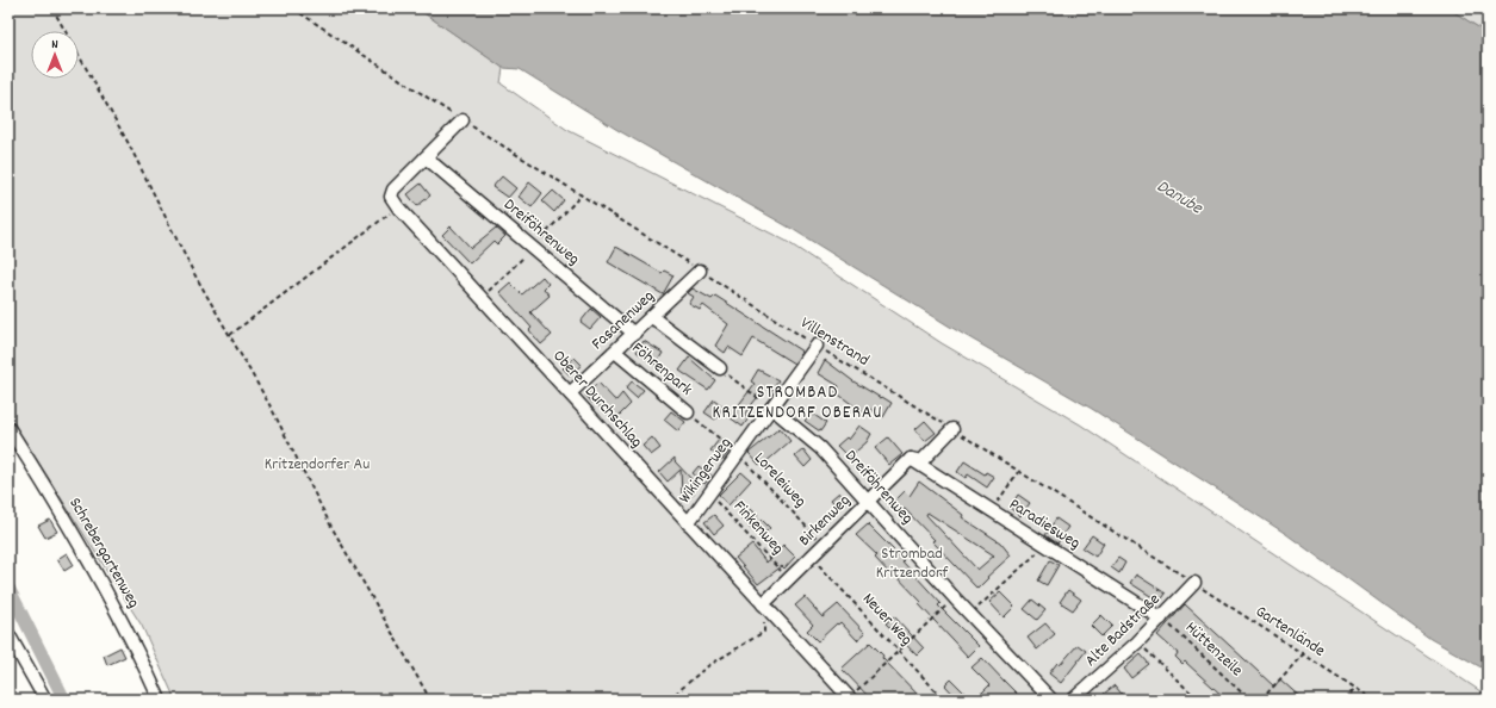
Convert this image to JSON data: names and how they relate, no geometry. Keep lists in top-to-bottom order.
{
  "streets": {
    "street": [
      "Dreiföhrenweg",
      "Fasanenweg",
      "Föhrenpark",
      "Oberer Durchschlag",
      "Wikingerweg",
      "Birkenweg",
      "Paradiesweg",
      "Schrebergartenweg",
      "Alte Badstraße"
    ],
    "path": [
      "Villenstrand",
      "Loreleiweg",
      "Finkenweg",
      "Neuer Weg",
      "Gartenlände",
      "Hüttenzeile"
    ]
  },
  "crossings": [
    ["Dreiföhrenweg", "Fasanenweg"],
    ["Dreiföhrenweg", "Wikingerweg"],
    ["Dreiföhrenweg", "Birkenweg"],
    ["Fasanenweg", "Villenstrand"],
    ["Fasanenweg", "Föhrenpark"],
    ["Fasanenweg", "Oberer Durchschlag"],
    ["Villenstrand", "Wikingerweg"],
    ["Villenstrand", "Birkenweg"],
    ["Villenstrand", "Alte Badstraße"],
    ["Villenstrand", "Gartenlände"],
    ["Oberer Durchschlag", "Wikingerweg"],
    ["Oberer Durchschlag", "Birkenweg"],
    ["Wikingerweg", "Loreleiweg"],
    ["Wikingerweg", "Finkenweg"],
    ["Loreleiweg", "Birkenweg"],
    ["Birkenweg", "Paradiesweg"],
    ["Birkenweg", "Finkenweg"],
    ["Birkenweg", "Neuer Weg"],
    ["Paradiesweg", "Alte Badstraße"],
    ["Paradiesweg", "Hüttenzeile"],
    ["Alte Badstraße", "Gartenlände"],
    ["Alte Badstraße", "Hüttenzeile"]
  ],
  "districts": ["STROMBAD KRITZENDORF OBERAU"],
  "water": ["Danube"],
  "parks": ["Kritzendorfer Au", "Strombad Kritzendorf"],
  "north": "top"
}
